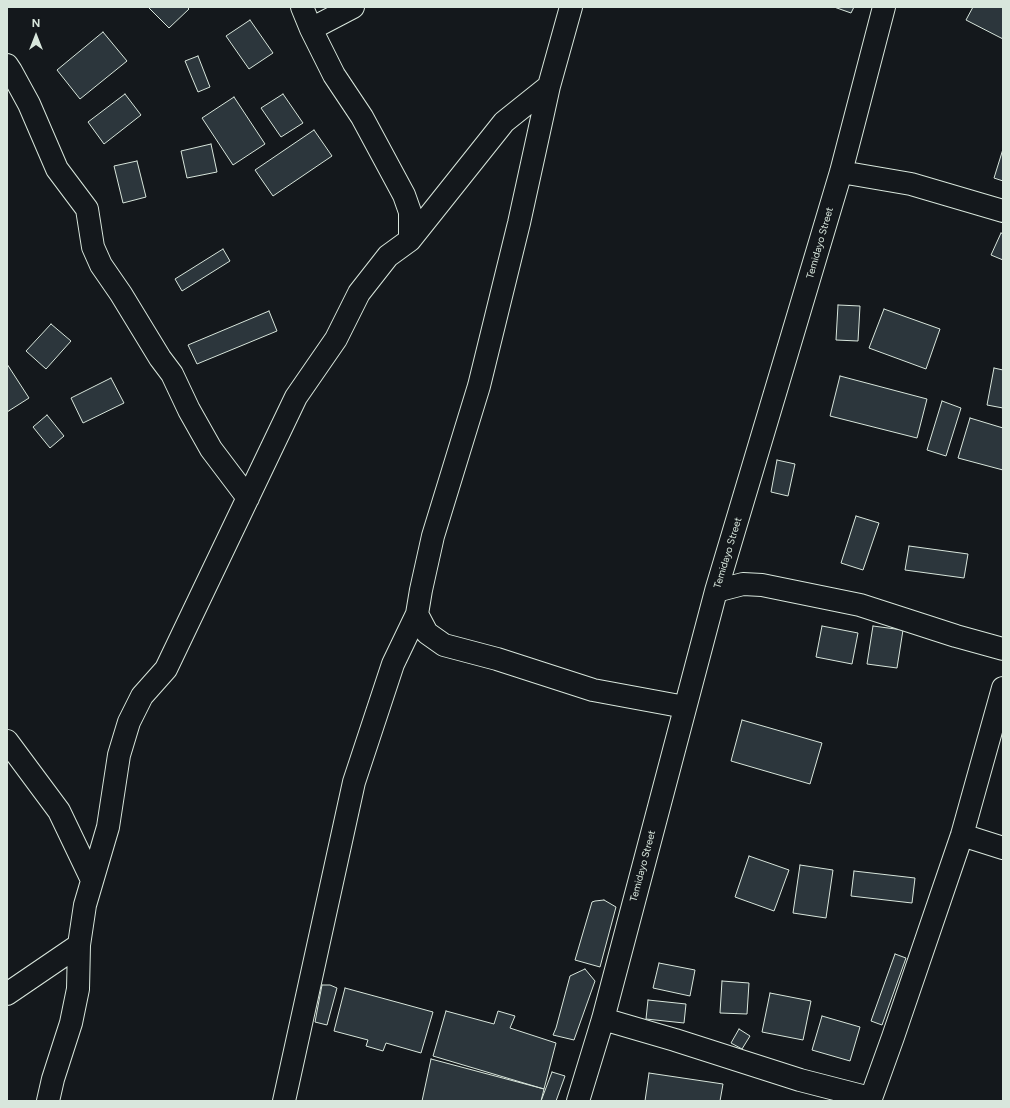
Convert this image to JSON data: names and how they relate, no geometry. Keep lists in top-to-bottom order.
{
  "streets": {
    "street": ["Temidayo Street"]
  },
  "north": "top"
}
